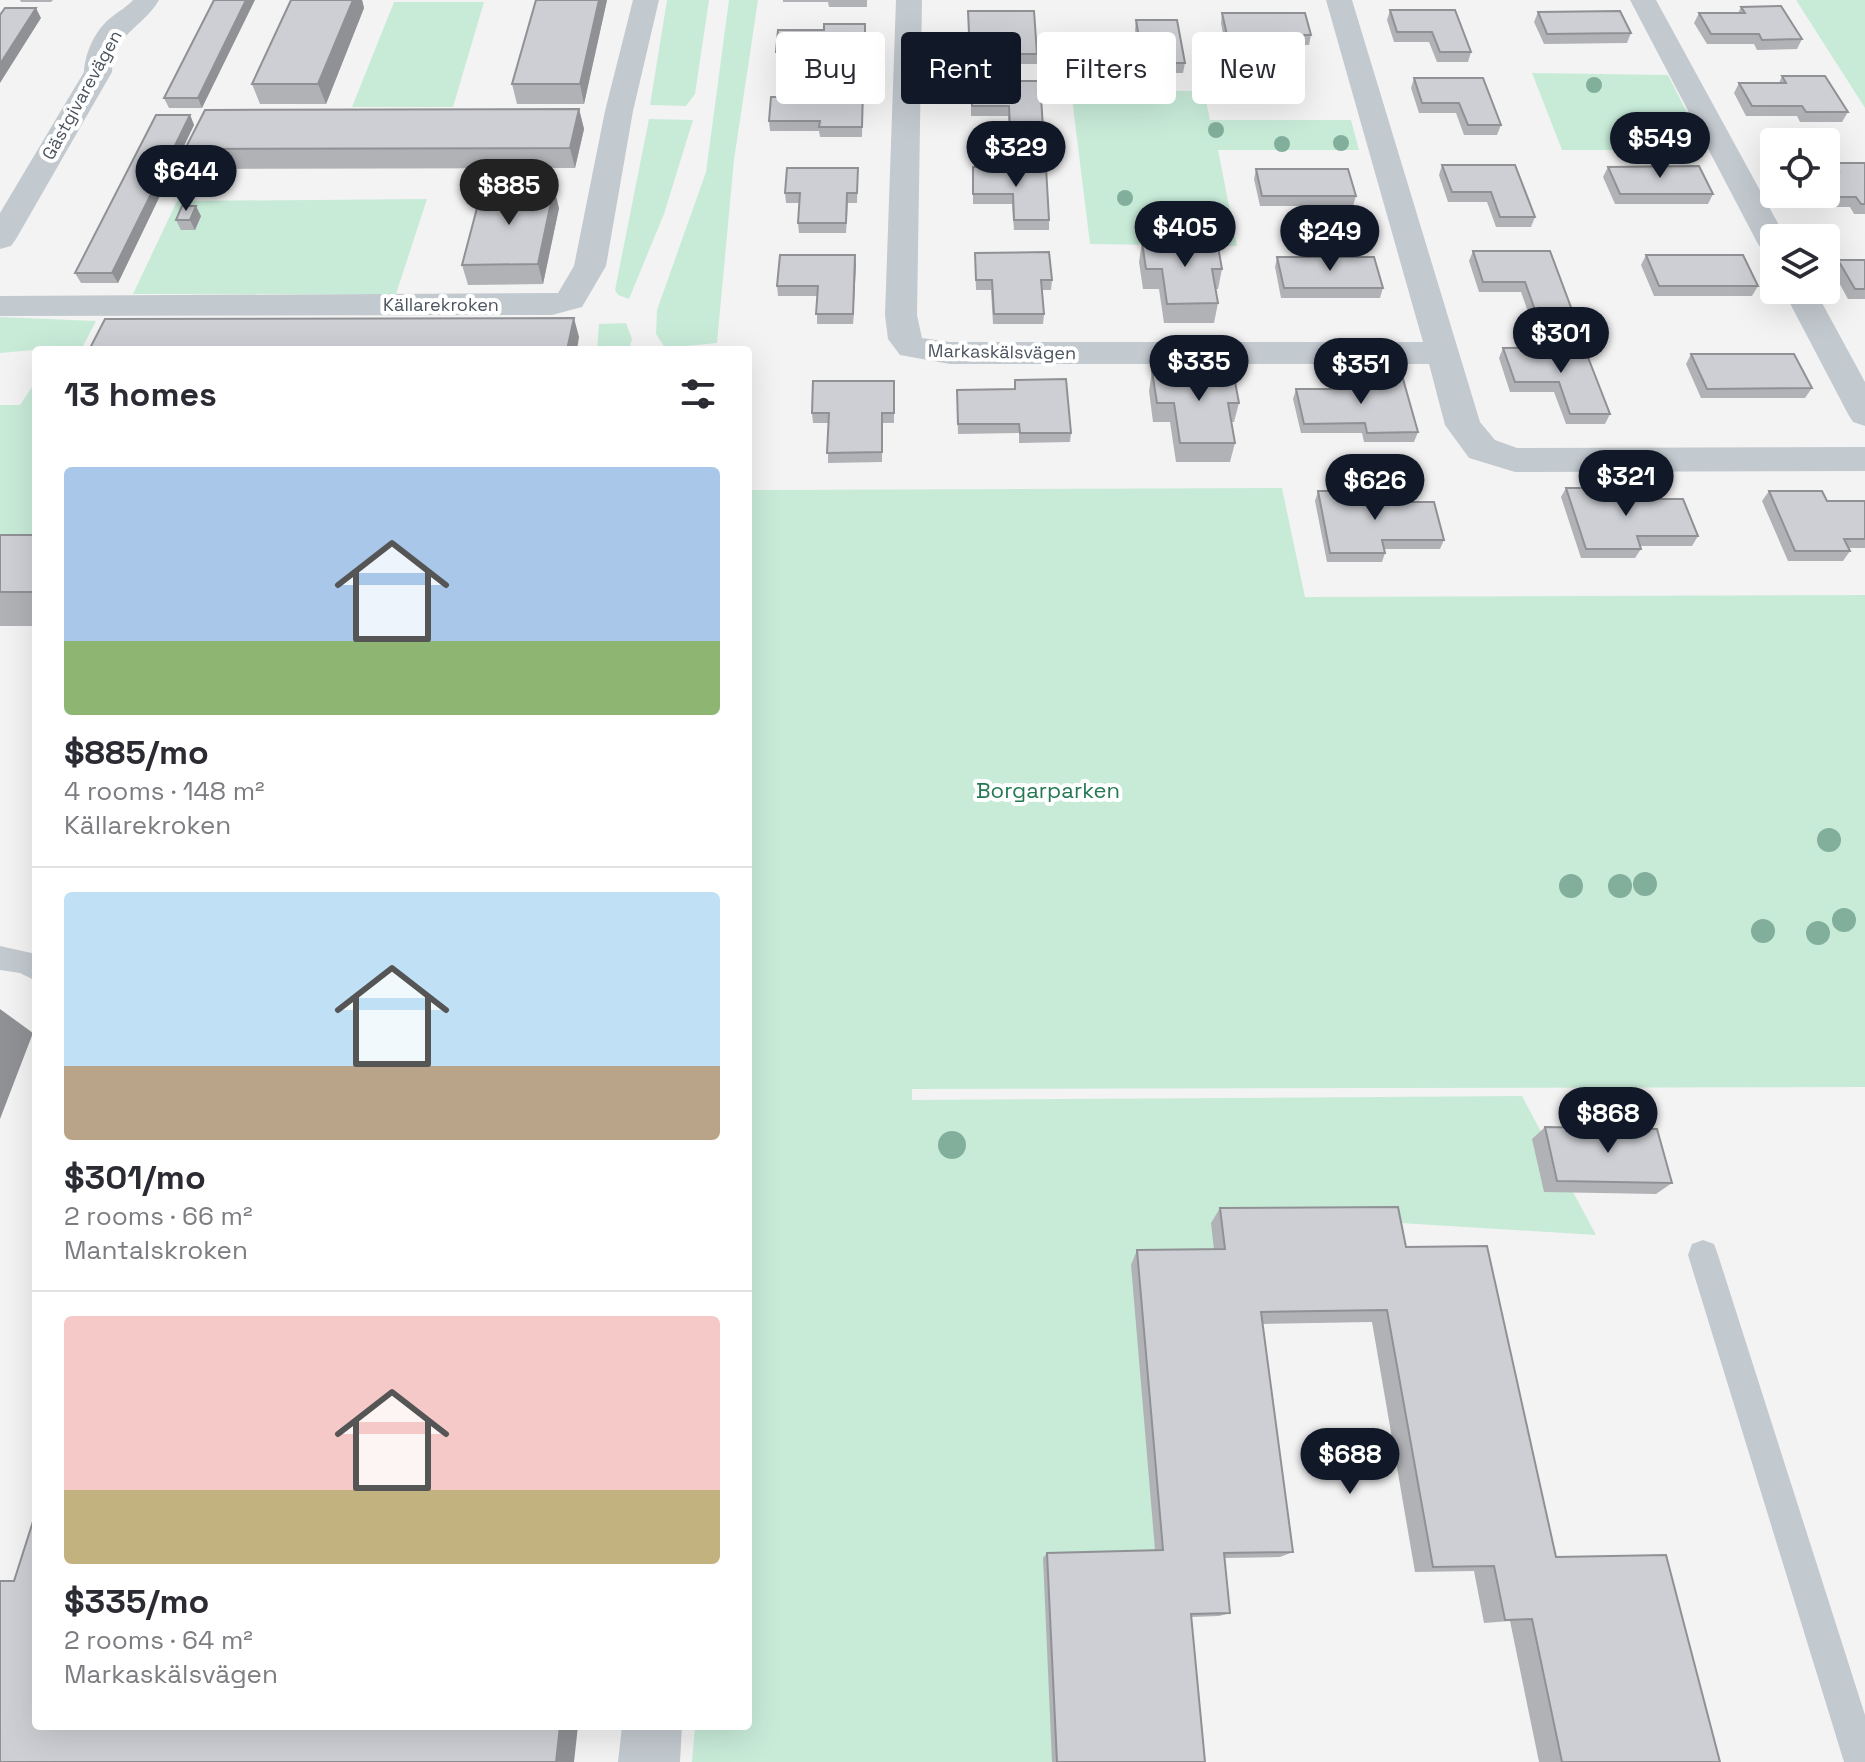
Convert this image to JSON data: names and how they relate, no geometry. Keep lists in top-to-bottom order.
{
  "streets": {
    "street": ["Gästgivarevägen", "Källarekroken", "Markaskälsvägen"]
  },
  "parks": ["Borgarparken"],
  "page": {
    "chip": [
      "Buy",
      "Rent",
      "Filters",
      "New"
    ],
    "price": [
      "$549",
      "$329",
      "$644",
      "$885",
      "$405",
      "$249",
      "$301",
      "$335",
      "$351",
      "$321",
      "$626",
      "$868",
      "$688"
    ],
    "heading": "13 homes",
    "list": [
      {
        "name": "$885/mo",
        "note": "4 rooms · 148 m² · Källarekroken"
      },
      {
        "name": "$301/mo",
        "note": "2 rooms · 66 m² · Mantalskroken"
      },
      {
        "name": "$335/mo",
        "note": "2 rooms · 64 m² · Markaskälsvägen"
      }
    ]
  }
}
